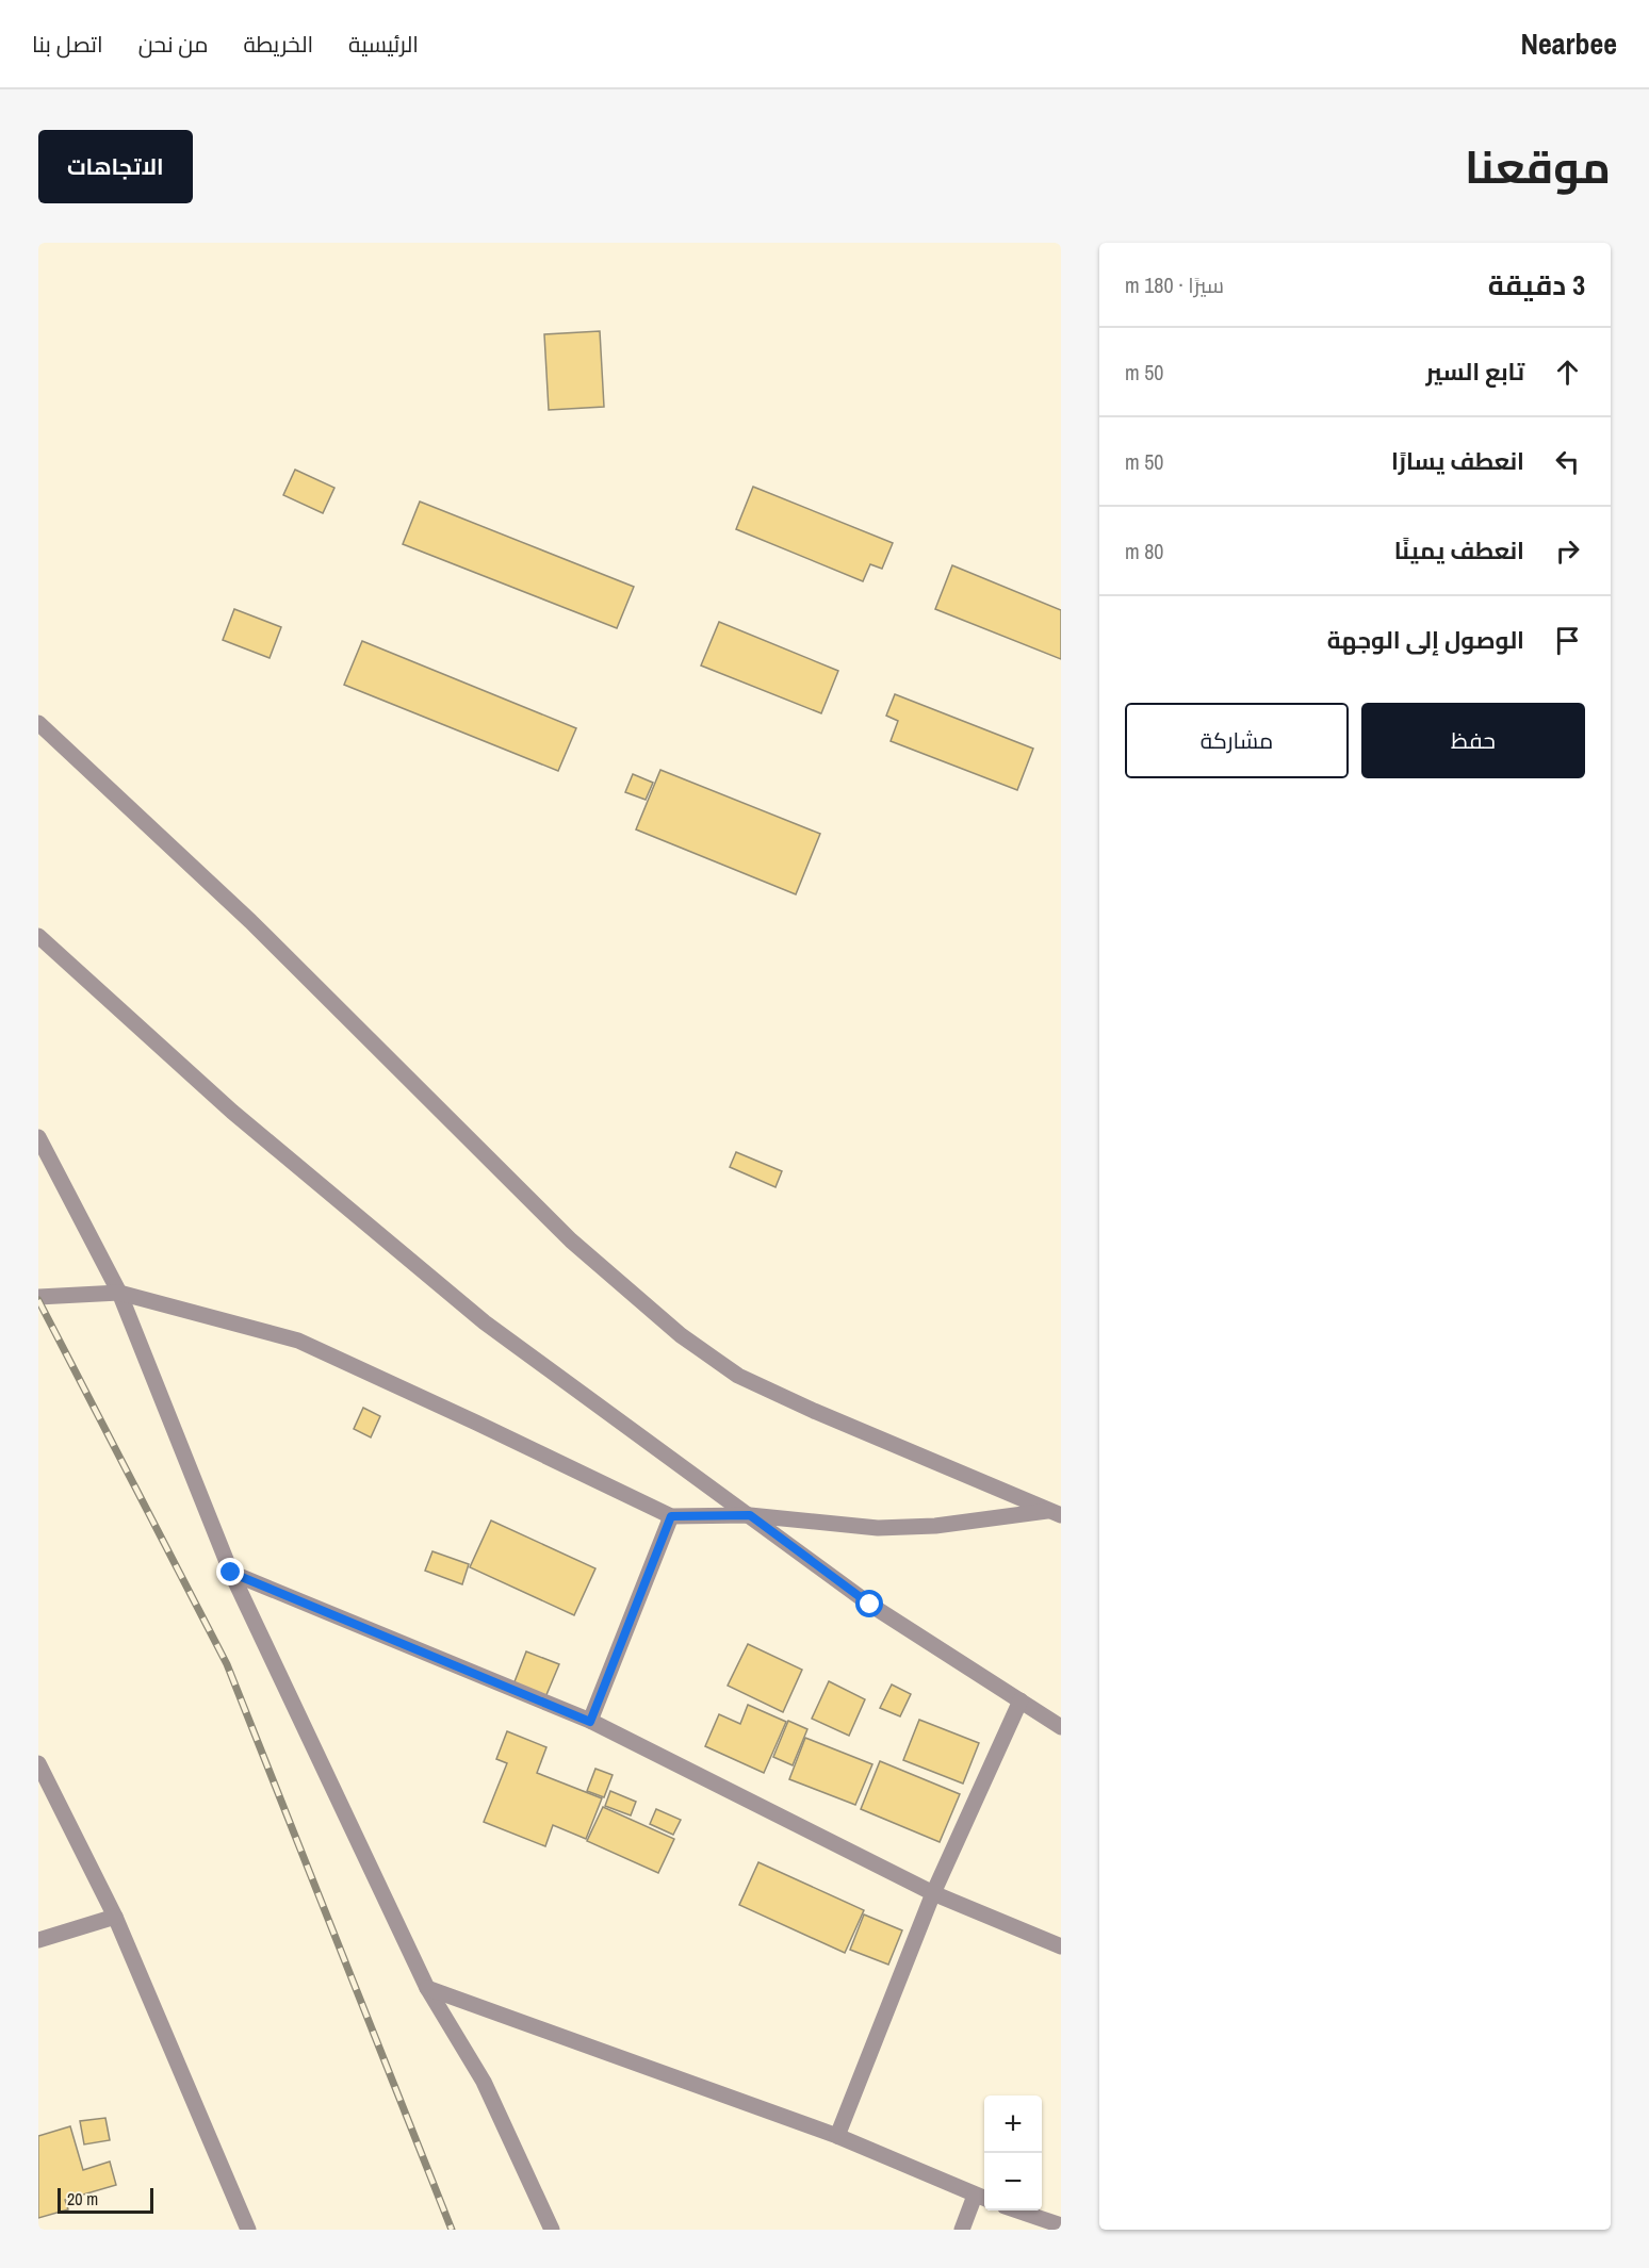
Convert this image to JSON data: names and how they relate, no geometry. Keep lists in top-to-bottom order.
{
  "scale_bar": "20 m",
  "page": {
    "header": "Nearbee",
    "nav": [
      "الرئيسية",
      "الخريطة",
      "من نحن",
      "اتصل بنا"
    ],
    "title": "موقعنا",
    "buttons": [
      "الاتجاهات",
      ["حفظ", "مشاركة"]
    ],
    "heading": ["3 دقيقة", "سيرًا · 180 m"],
    "list": [
      ["تابع السير", "50 m"],
      ["انعطف يسارًا", "50 m"],
      ["انعطف يمينًا", "80 m"],
      "الوصول إلى الوجهة"
    ],
    "map_buttons": ["+", "−"],
    "scale": "20 m"
  }
}
